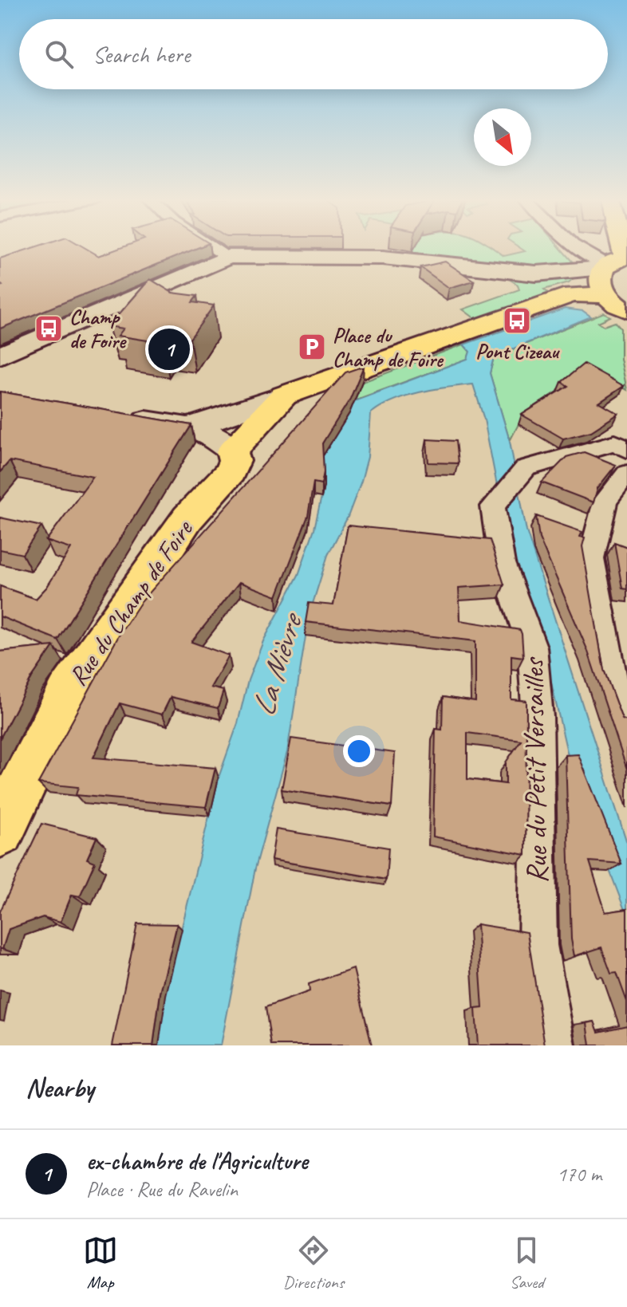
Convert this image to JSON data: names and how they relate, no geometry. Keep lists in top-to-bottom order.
{
  "streets": {
    "main road": ["Rue du Champ de Foire"],
    "street": ["Rue du Petit Versailles"]
  },
  "water": ["La Nièvre"],
  "places": {
    "bus stop": ["Pont Cizeau", "Champ de Foire"],
    "parking": ["Place du Champ de Foire"]
  },
  "north": "bottom right",
  "page": {
    "search": "Search here",
    "pins": "1",
    "heading": "Nearby",
    "list": [
      {
        "mark": "1",
        "name": "ex-chambre de l'Agriculture",
        "note": "Place · Rue du Ravelin",
        "value": "170 m"
      }
    ],
    "nav": ["Map", "Directions", "Saved"]
  }
}
